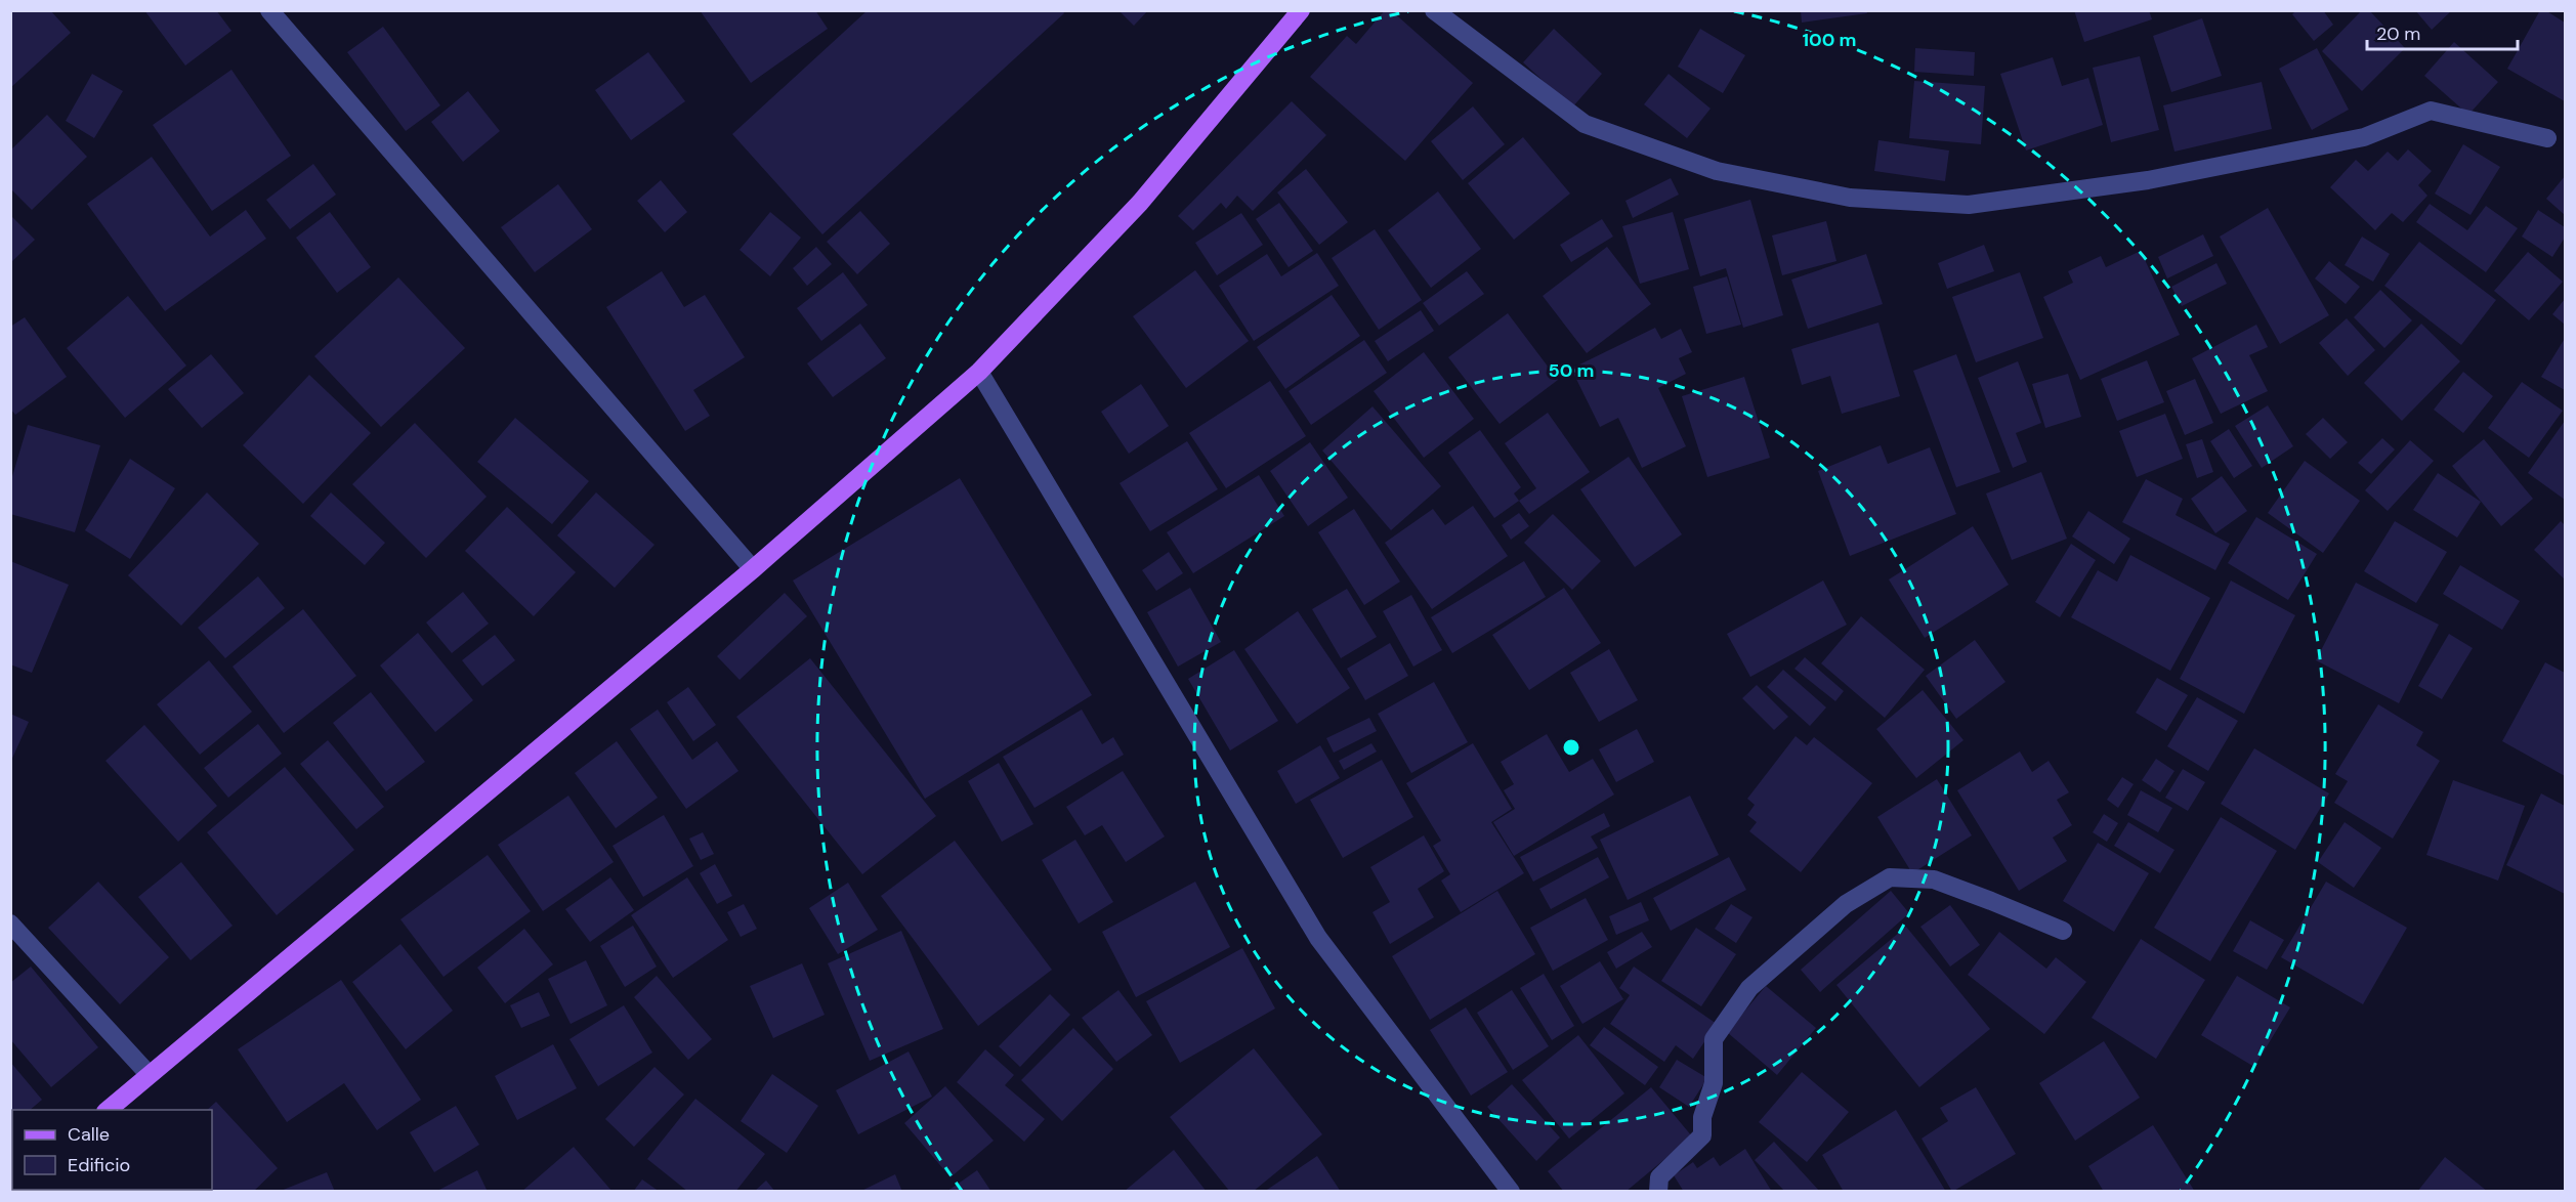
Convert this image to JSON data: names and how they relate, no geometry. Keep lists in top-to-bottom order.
{
  "legend": ["Calle", "Edificio"],
  "scale_bar": "20 m",
  "rings": ["100 m", "50 m"]
}
